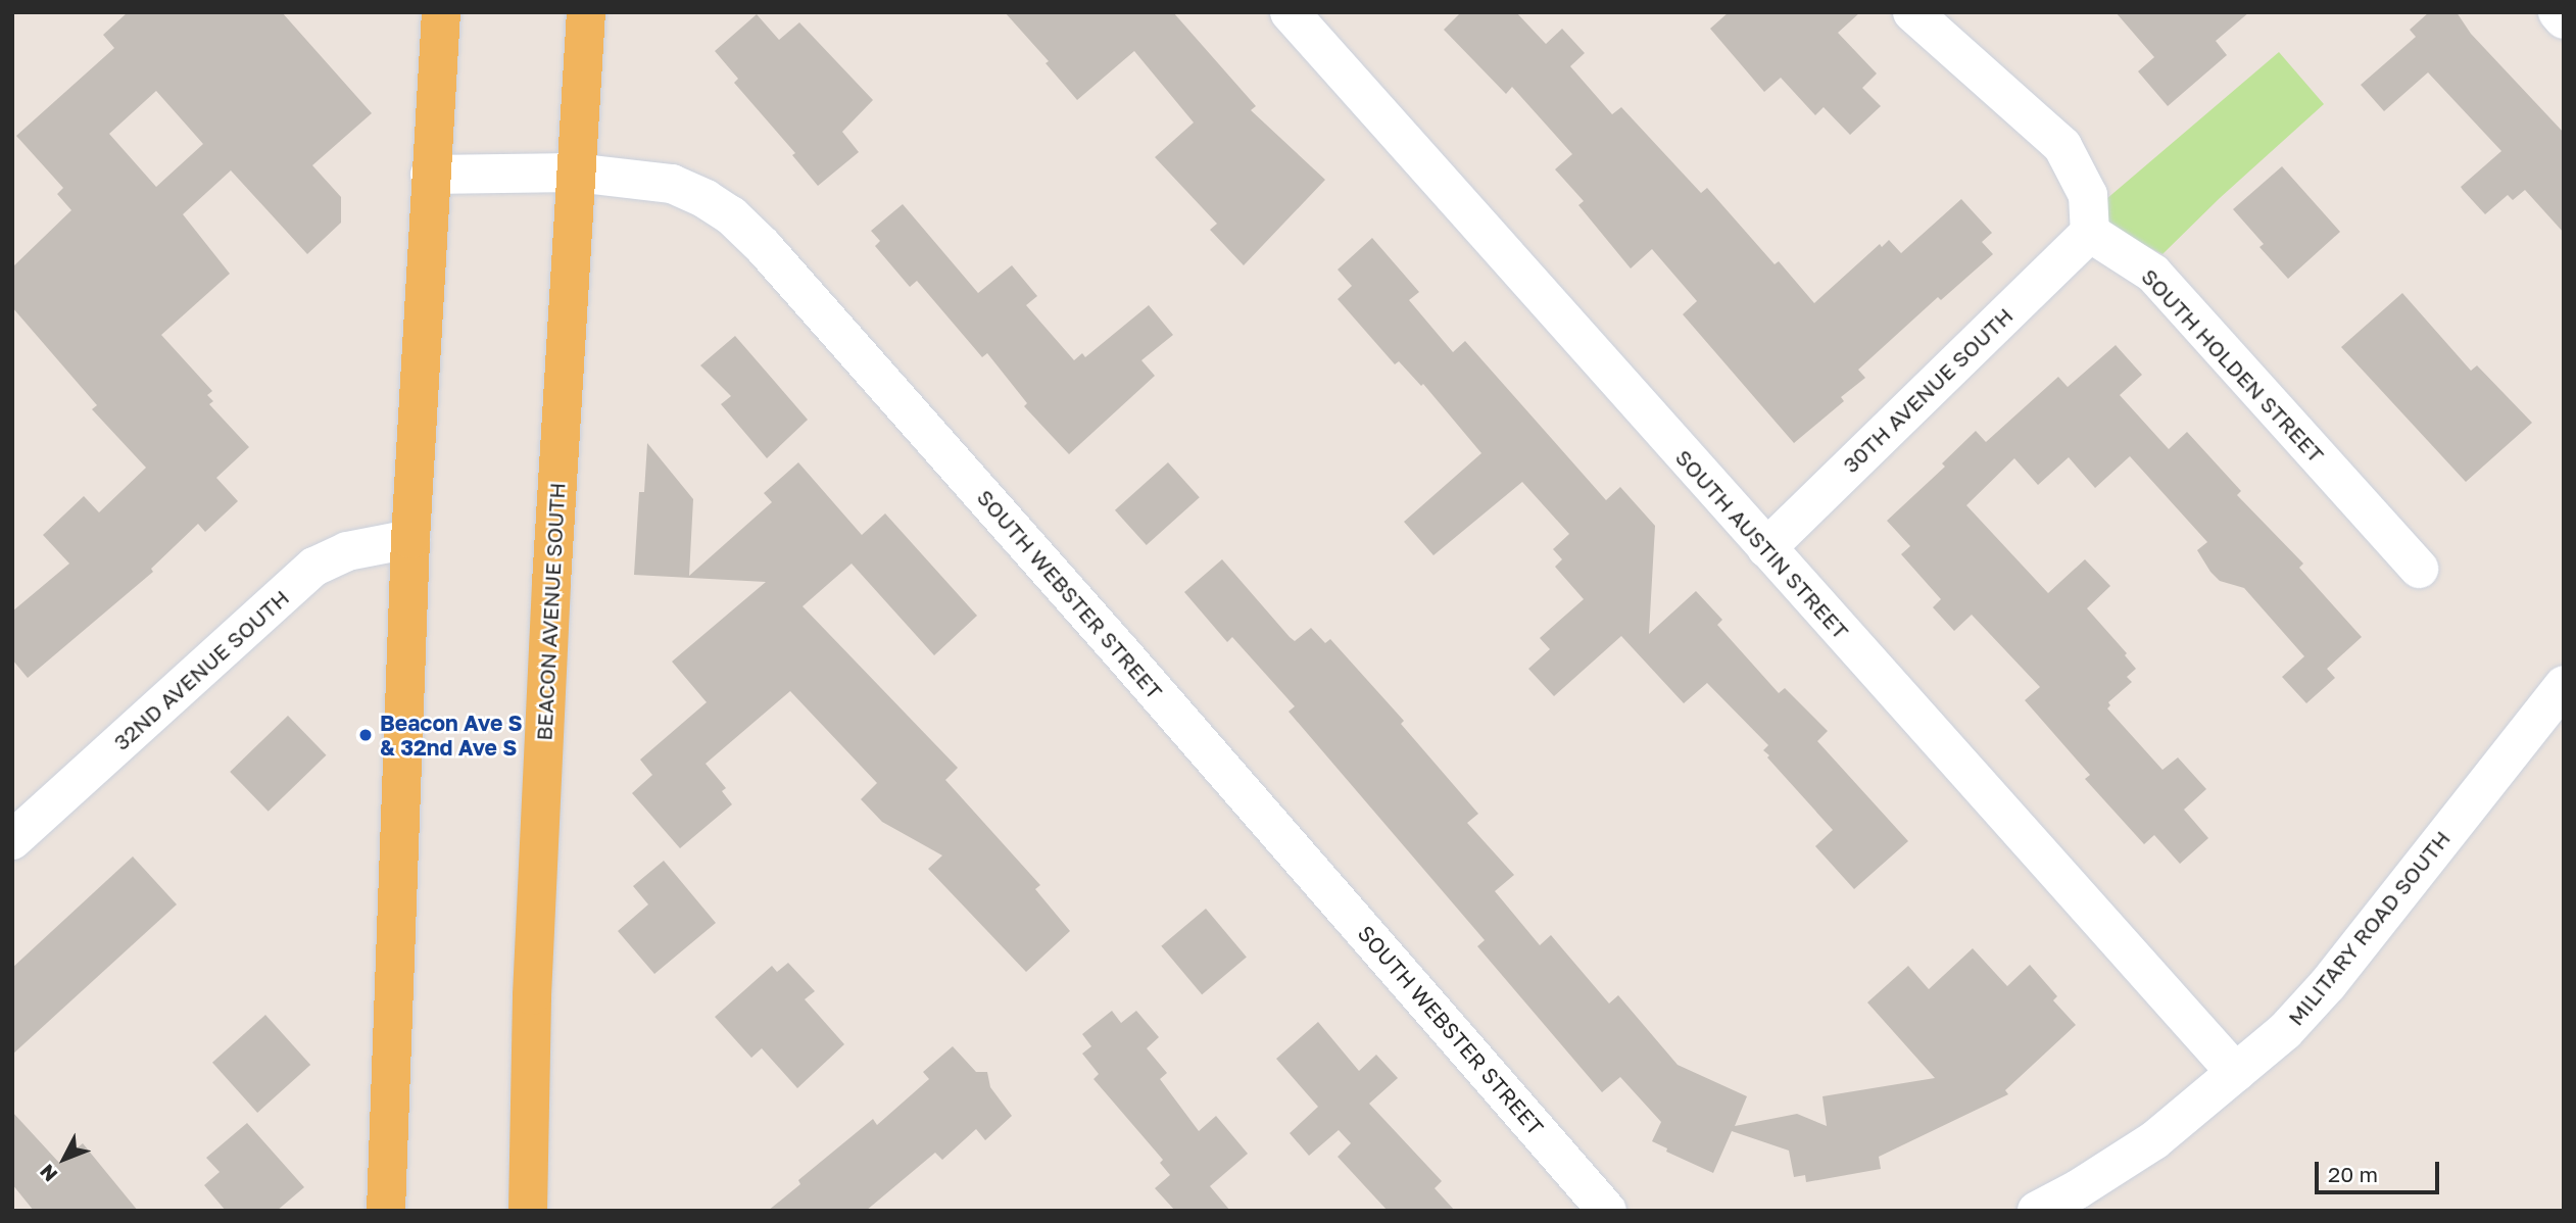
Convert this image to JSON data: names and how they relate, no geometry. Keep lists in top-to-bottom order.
{
  "streets": {
    "main road": ["BEACON AVENUE SOUTH"],
    "street": [
      "SOUTH HOLDEN STREET",
      "30TH AVENUE SOUTH",
      "SOUTH AUSTIN STREET",
      "SOUTH WEBSTER STREET",
      "32ND AVENUE SOUTH",
      "MILITARY ROAD SOUTH"
    ]
  },
  "crossings": [
    ["SOUTH HOLDEN STREET", "30TH AVENUE SOUTH"],
    ["30TH AVENUE SOUTH", "SOUTH AUSTIN STREET"],
    ["SOUTH AUSTIN STREET", "MILITARY ROAD SOUTH"],
    ["SOUTH WEBSTER STREET", "BEACON AVENUE SOUTH"]
  ],
  "places": ["Beacon Ave S & 32nd Ave S"],
  "scale_bar": "20 m",
  "north": "bottom left"
}
